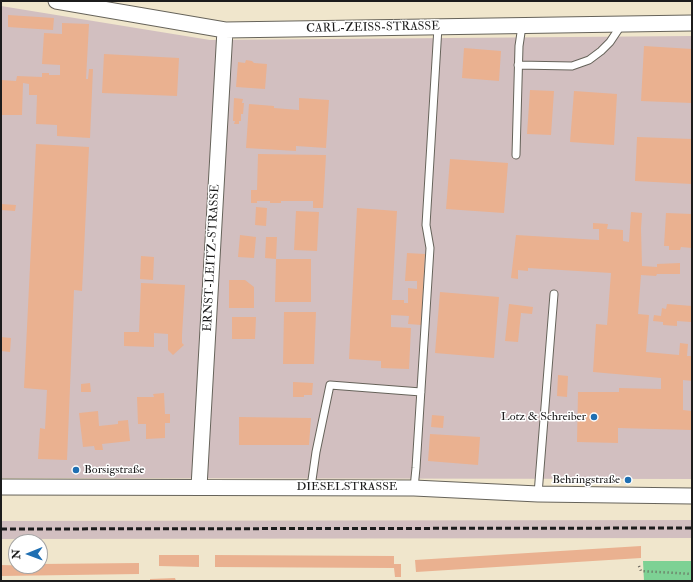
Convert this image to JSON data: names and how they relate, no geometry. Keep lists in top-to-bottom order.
{
  "streets": {
    "street": ["CARL-ZEISS-STRASSE", "ERNST-LEITZ-STRASSE", "DIESELSTRASSE"]
  },
  "crossings": [
    ["CARL-ZEISS-STRASSE", "ERNST-LEITZ-STRASSE"],
    ["ERNST-LEITZ-STRASSE", "DIESELSTRASSE"]
  ],
  "places": ["Lotz & Schreiber", "Borsigstraße", "Behringstraße"],
  "north": "left"
}
